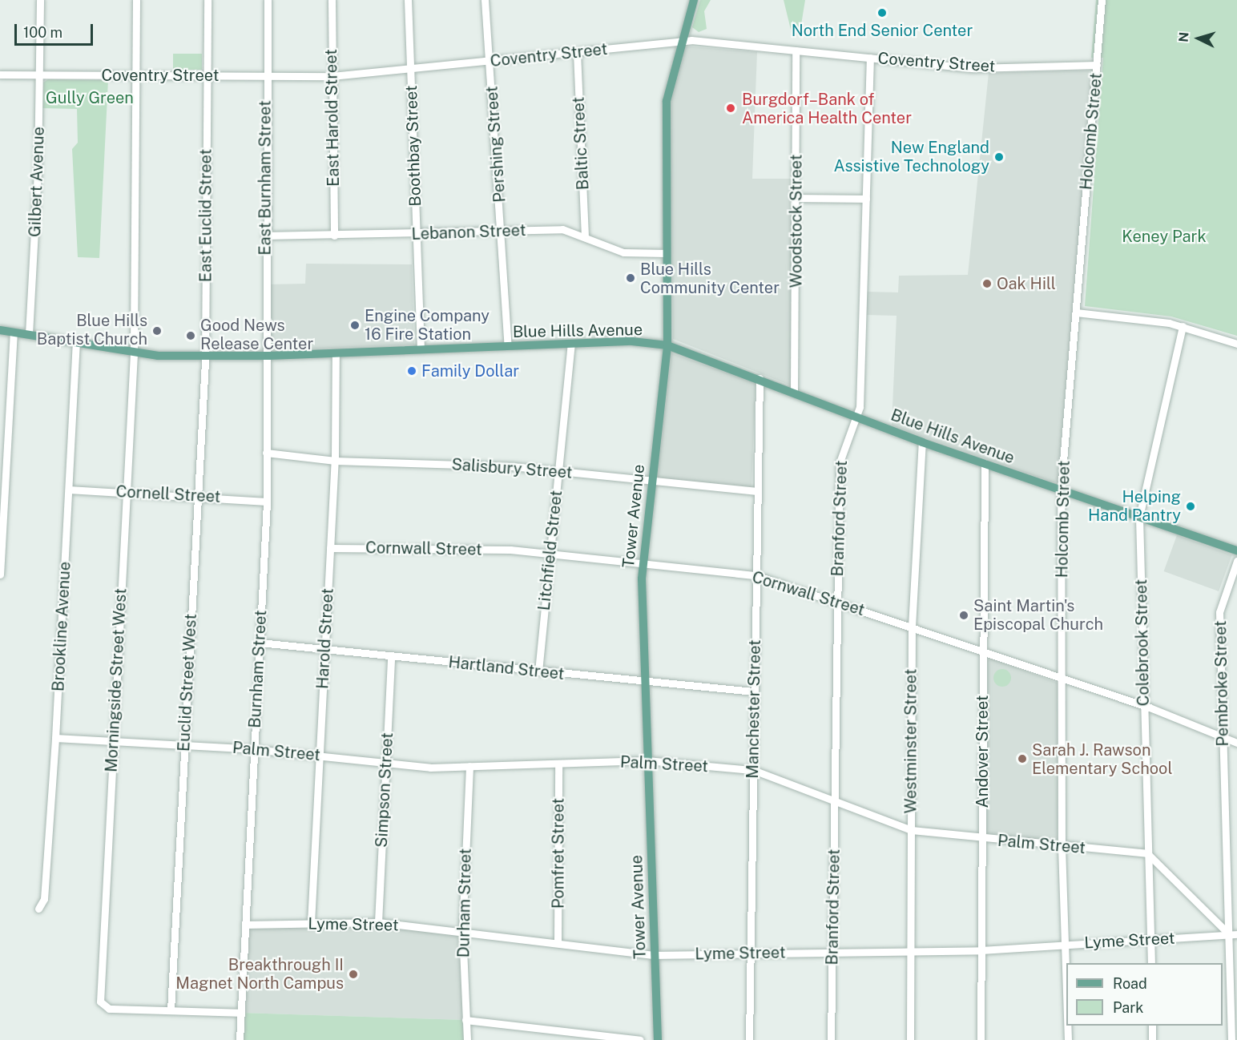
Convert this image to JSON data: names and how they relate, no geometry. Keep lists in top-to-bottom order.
{
  "streets": {
    "main road": ["Blue Hills Avenue", "Tower Avenue"],
    "street": [
      "Coventry Street",
      "East Harold Street",
      "Holcomb Street",
      "Baltic Street",
      "Pershing Street",
      "Boothbay Street",
      "East Burnham Street",
      "Gilbert Avenue",
      "East Euclid Street",
      "Woodstock Street",
      "Lebanon Street",
      "Salisbury Street",
      "Cornell Street",
      "Branford Street",
      "Cornwall Street",
      "Litchfield Street",
      "Brookline Avenue",
      "Harold Street",
      "Colebrook Street",
      "Hartland Street",
      "Burnham Street",
      "Morningside Street West",
      "Euclid Street West",
      "Pembroke Street",
      "Manchester Street",
      "Westminster Street",
      "Palm Street",
      "Andover Street",
      "Simpson Street",
      "Pomfret Street",
      "Durham Street",
      "Lyme Street"
    ]
  },
  "crossings": [
    ["Coventry Street", "East Harold Street"],
    ["Coventry Street", "Holcomb Street"],
    ["Coventry Street", "Baltic Street"],
    ["Coventry Street", "Pershing Street"],
    ["Coventry Street", "Boothbay Street"],
    ["Coventry Street", "East Burnham Street"],
    ["Coventry Street", "Gilbert Avenue"],
    ["Coventry Street", "East Euclid Street"],
    ["Coventry Street", "Woodstock Street"],
    ["Coventry Street", "Tower Avenue"],
    ["Coventry Street", "Branford Street"],
    ["Coventry Street", "Morningside Street West"],
    ["East Harold Street", "Lebanon Street"],
    ["Holcomb Street", "Blue Hills Avenue"],
    ["Holcomb Street", "Cornwall Street"],
    ["Holcomb Street", "Palm Street"],
    ["Holcomb Street", "Lyme Street"],
    ["Baltic Street", "Lebanon Street"],
    ["Pershing Street", "Lebanon Street"],
    ["Pershing Street", "Blue Hills Avenue"],
    ["Boothbay Street", "Lebanon Street"],
    ["Boothbay Street", "Blue Hills Avenue"],
    ["East Burnham Street", "Lebanon Street"],
    ["East Burnham Street", "Blue Hills Avenue"],
    ["East Burnham Street", "Burnham Street"],
    ["Gilbert Avenue", "Blue Hills Avenue"],
    ["East Euclid Street", "Blue Hills Avenue"],
    ["East Euclid Street", "Euclid Street West"],
    ["Woodstock Street", "Blue Hills Avenue"],
    ["Lebanon Street", "Tower Avenue"],
    ["Blue Hills Avenue", "Tower Avenue"],
    ["Blue Hills Avenue", "Branford Street"],
    ["Blue Hills Avenue", "Litchfield Street"],
    ["Blue Hills Avenue", "Brookline Avenue"],
    ["Blue Hills Avenue", "Harold Street"],
    ["Blue Hills Avenue", "Colebrook Street"],
    ["Blue Hills Avenue", "Burnham Street"],
    ["Blue Hills Avenue", "Morningside Street West"],
    ["Blue Hills Avenue", "Euclid Street West"],
    ["Blue Hills Avenue", "Manchester Street"],
    ["Blue Hills Avenue", "Westminster Street"],
    ["Blue Hills Avenue", "Andover Street"],
    ["Salisbury Street", "Tower Avenue"],
    ["Salisbury Street", "Litchfield Street"],
    ["Salisbury Street", "Harold Street"],
    ["Salisbury Street", "Burnham Street"],
    ["Salisbury Street", "Manchester Street"],
    ["Cornell Street", "Brookline Avenue"],
    ["Cornell Street", "Burnham Street"],
    ["Cornell Street", "Morningside Street West"],
    ["Cornell Street", "Euclid Street West"],
    ["Tower Avenue", "Cornwall Street"],
    ["Tower Avenue", "Hartland Street"],
    ["Tower Avenue", "Palm Street"],
    ["Tower Avenue", "Lyme Street"],
    ["Branford Street", "Cornwall Street"],
    ["Branford Street", "Palm Street"],
    ["Branford Street", "Lyme Street"],
    ["Cornwall Street", "Litchfield Street"],
    ["Cornwall Street", "Harold Street"],
    ["Cornwall Street", "Colebrook Street"],
    ["Cornwall Street", "Pembroke Street"],
    ["Cornwall Street", "Manchester Street"],
    ["Cornwall Street", "Westminster Street"],
    ["Cornwall Street", "Andover Street"],
    ["Litchfield Street", "Hartland Street"],
    ["Brookline Avenue", "Palm Street"],
    ["Harold Street", "Hartland Street"],
    ["Harold Street", "Palm Street"],
    ["Harold Street", "Lyme Street"],
    ["Colebrook Street", "Palm Street"],
    ["Colebrook Street", "Lyme Street"],
    ["Hartland Street", "Burnham Street"],
    ["Hartland Street", "Manchester Street"],
    ["Hartland Street", "Simpson Street"],
    ["Burnham Street", "Palm Street"],
    ["Burnham Street", "Lyme Street"],
    ["Morningside Street West", "Euclid Street West"],
    ["Morningside Street West", "Palm Street"],
    ["Euclid Street West", "Palm Street"],
    ["Pembroke Street", "Lyme Street"],
    ["Manchester Street", "Palm Street"],
    ["Manchester Street", "Lyme Street"],
    ["Westminster Street", "Palm Street"],
    ["Westminster Street", "Lyme Street"],
    ["Palm Street", "Andover Street"],
    ["Palm Street", "Simpson Street"],
    ["Palm Street", "Pomfret Street"],
    ["Palm Street", "Durham Street"],
    ["Andover Street", "Lyme Street"],
    ["Simpson Street", "Lyme Street"],
    ["Pomfret Street", "Lyme Street"],
    ["Durham Street", "Lyme Street"]
  ],
  "parks": ["Gully Green", "Keney Park"],
  "places": [
    "North End Senior Center",
    "Burgdorf–Bank of America Health Center",
    "New England Assistive Technology",
    "Blue Hills Community Center",
    "Oak Hill",
    "Engine Company 16 Fire Station",
    "Blue Hills Baptist Church",
    "Good News Release Center",
    "Family Dollar",
    "Helping Hand Pantry",
    "Saint Martin's Episcopal Church",
    "Sarah J. Rawson Elementary School",
    "Breakthrough II Magnet North Campus"
  ],
  "legend": ["Road", "Park"],
  "scale_bar": "100 m",
  "north": "left"
}
